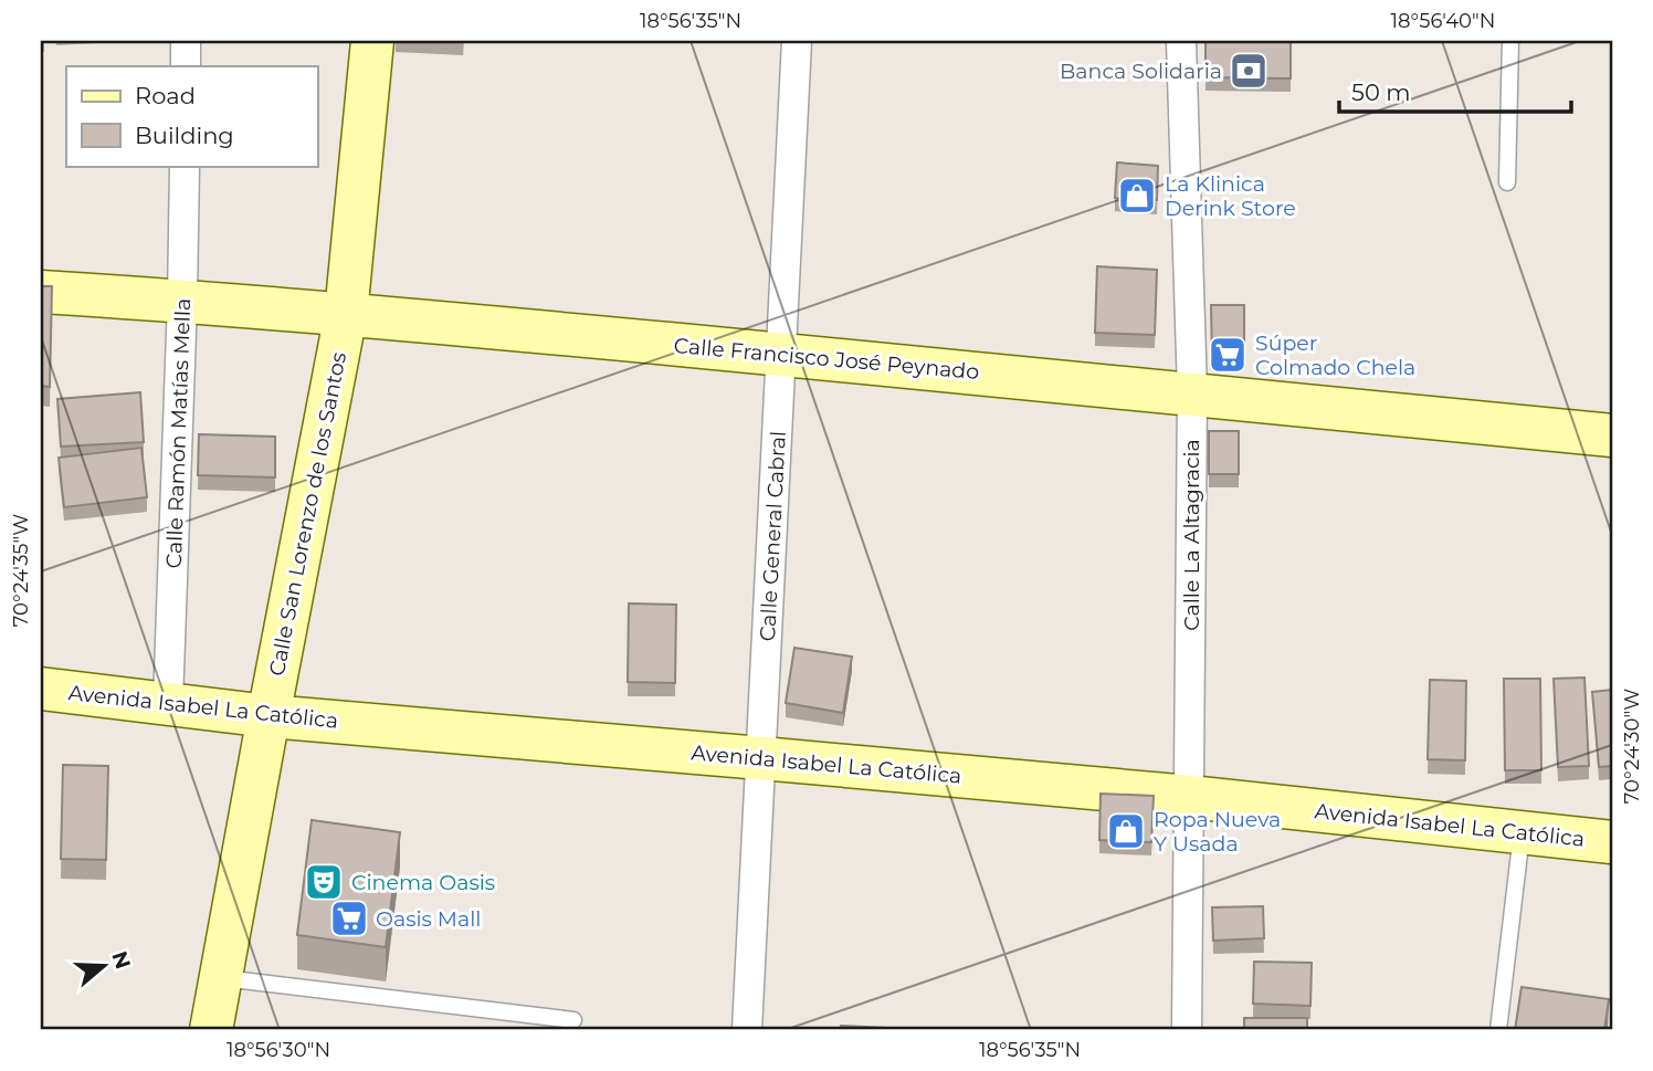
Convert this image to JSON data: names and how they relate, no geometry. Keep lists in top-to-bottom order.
{
  "streets": {
    "street": [
      "Calle Francisco José Peynado",
      "Calle Ramón Matías Mella",
      "Calle San Lorenzo de los Santos",
      "Calle La Altagracia",
      "Calle General Cabral",
      "Avenida Isabel La Católica"
    ]
  },
  "crossings": [
    ["Calle Francisco José Peynado", "Calle Ramón Matías Mella"],
    ["Calle Francisco José Peynado", "Calle San Lorenzo de los Santos"],
    ["Calle Francisco José Peynado", "Calle La Altagracia"],
    ["Calle Francisco José Peynado", "Calle General Cabral"],
    ["Calle Ramón Matías Mella", "Avenida Isabel La Católica"],
    ["Calle San Lorenzo de los Santos", "Avenida Isabel La Católica"],
    ["Calle La Altagracia", "Avenida Isabel La Católica"],
    ["Calle General Cabral", "Avenida Isabel La Católica"]
  ],
  "places": {
    "bank": ["Banca Solidaria"],
    "shop": ["La Klinica Derink Store", "Ropa Nueva Y Usada"],
    "supermarket": ["Súper Colmado Chela", "Oasis Mall"],
    "theatre": ["Cinema Oasis"]
  },
  "legend": ["Road", "Building"],
  "scale_bar": "50 m",
  "north": "right",
  "coordinates": [
    "18°56'35\"N",
    "18°56'40\"N",
    "70°24'35\"W",
    "70°24'30\"W",
    "18°56'30\"N"
  ]
}
